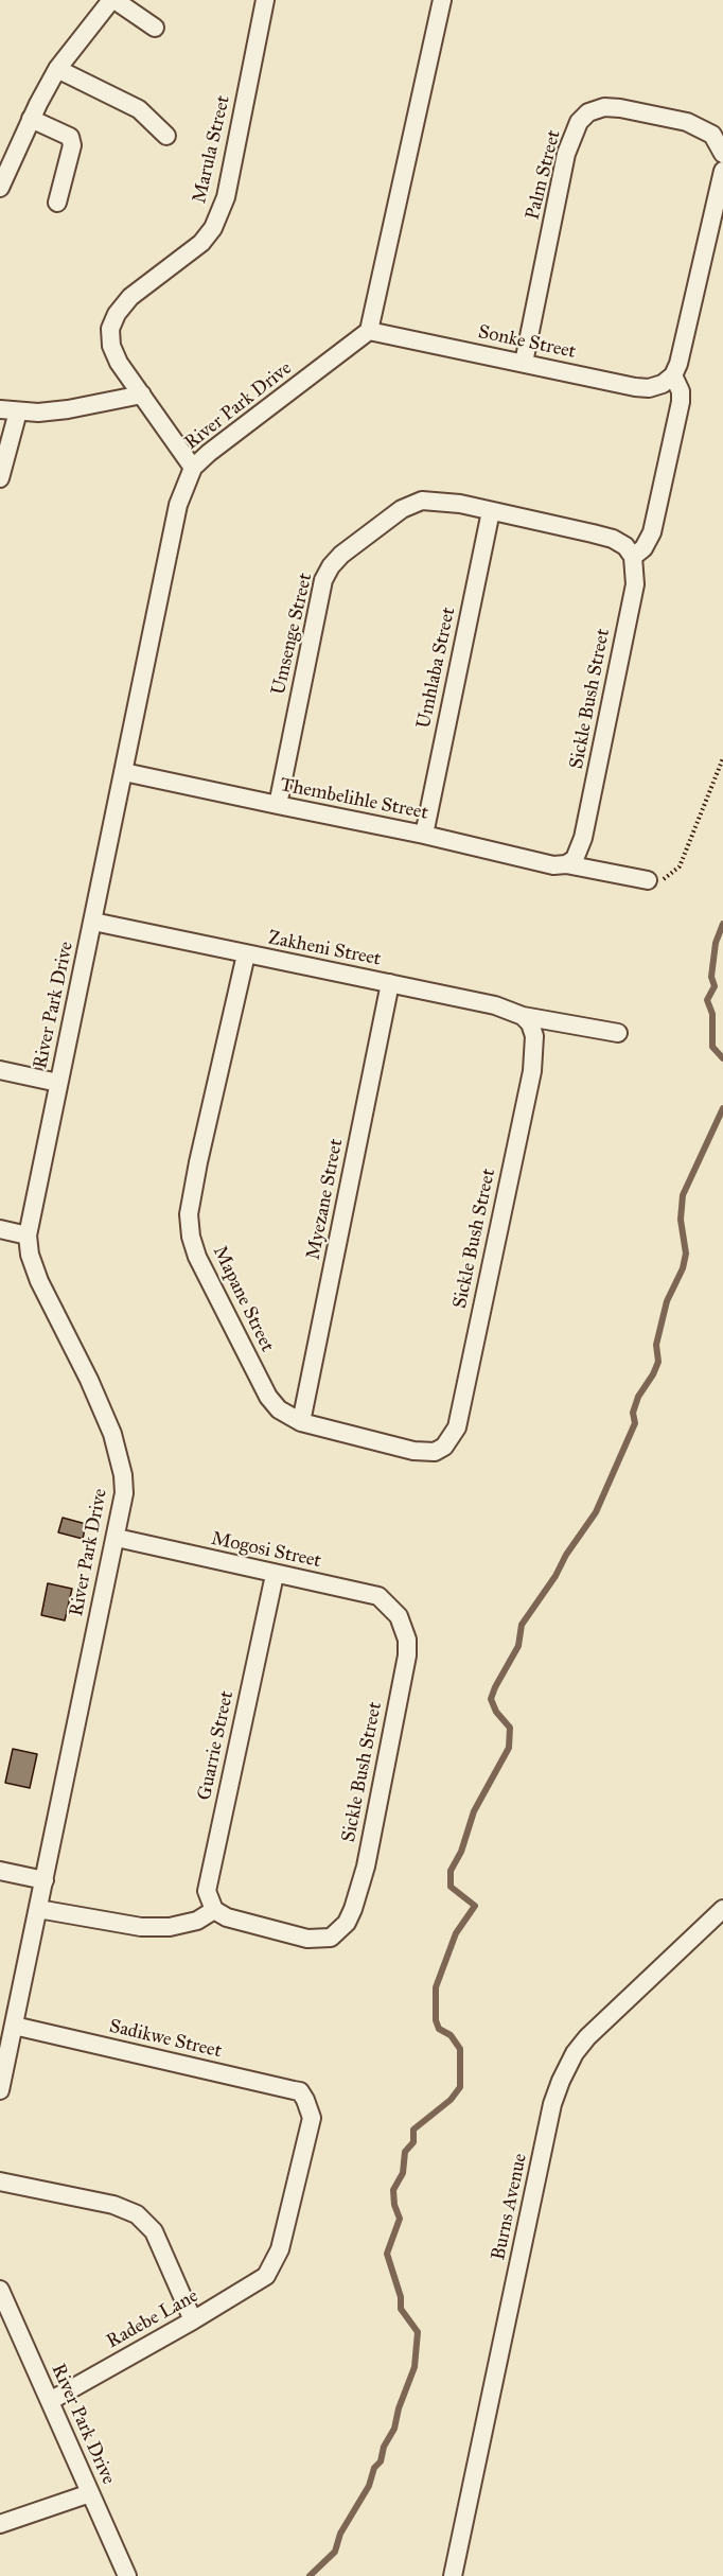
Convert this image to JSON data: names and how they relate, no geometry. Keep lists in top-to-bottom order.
{
  "streets": {
    "street": [
      "Marula Street",
      "Palm Street",
      "Sonke Street",
      "River Park Drive",
      "Umsenge Street",
      "Umhlaba Street",
      "Sickle Bush Street",
      "Thembelihle Street",
      "Zakheni Street",
      "Myezane Street",
      "Mapane Street",
      "Mogosi Street",
      "Guarrie Street",
      "Sadikwe Street",
      "Burns Avenue",
      "Radebe Lane"
    ]
  },
  "crossings": [
    ["Marula Street", "River Park Drive"],
    ["Palm Street", "Sonke Street"],
    ["Sonke Street", "River Park Drive"],
    ["River Park Drive", "Thembelihle Street"],
    ["River Park Drive", "Zakheni Street"],
    ["River Park Drive", "Mogosi Street"],
    ["River Park Drive", "Sadikwe Street"],
    ["River Park Drive", "Radebe Lane"],
    ["Umsenge Street", "Umhlaba Street"],
    ["Umsenge Street", "Sickle Bush Street"],
    ["Umsenge Street", "Thembelihle Street"],
    ["Umhlaba Street", "Thembelihle Street"],
    ["Sickle Bush Street", "Thembelihle Street"],
    ["Sickle Bush Street", "Zakheni Street"],
    ["Sickle Bush Street", "Mapane Street"],
    ["Sickle Bush Street", "Mogosi Street"],
    ["Sickle Bush Street", "Guarrie Street"],
    ["Zakheni Street", "Myezane Street"],
    ["Zakheni Street", "Mapane Street"],
    ["Myezane Street", "Mapane Street"],
    ["Mogosi Street", "Guarrie Street"],
    ["Sadikwe Street", "Radebe Lane"]
  ]
}
